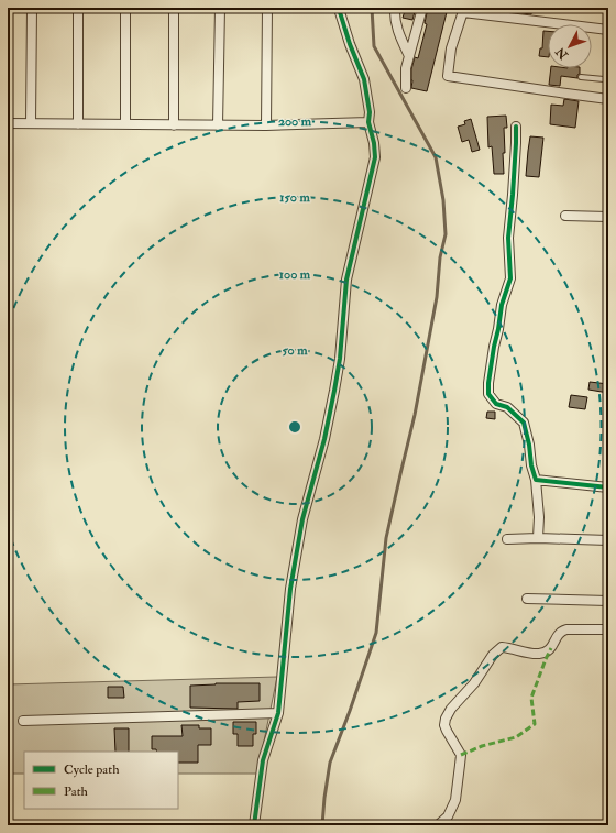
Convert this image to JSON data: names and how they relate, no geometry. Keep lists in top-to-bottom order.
{
  "legend": ["Cycle path", "Path"],
  "north": "bottom left",
  "rings": [
    "200 m",
    "150 m",
    "100 m",
    "50 m"
  ]
}
